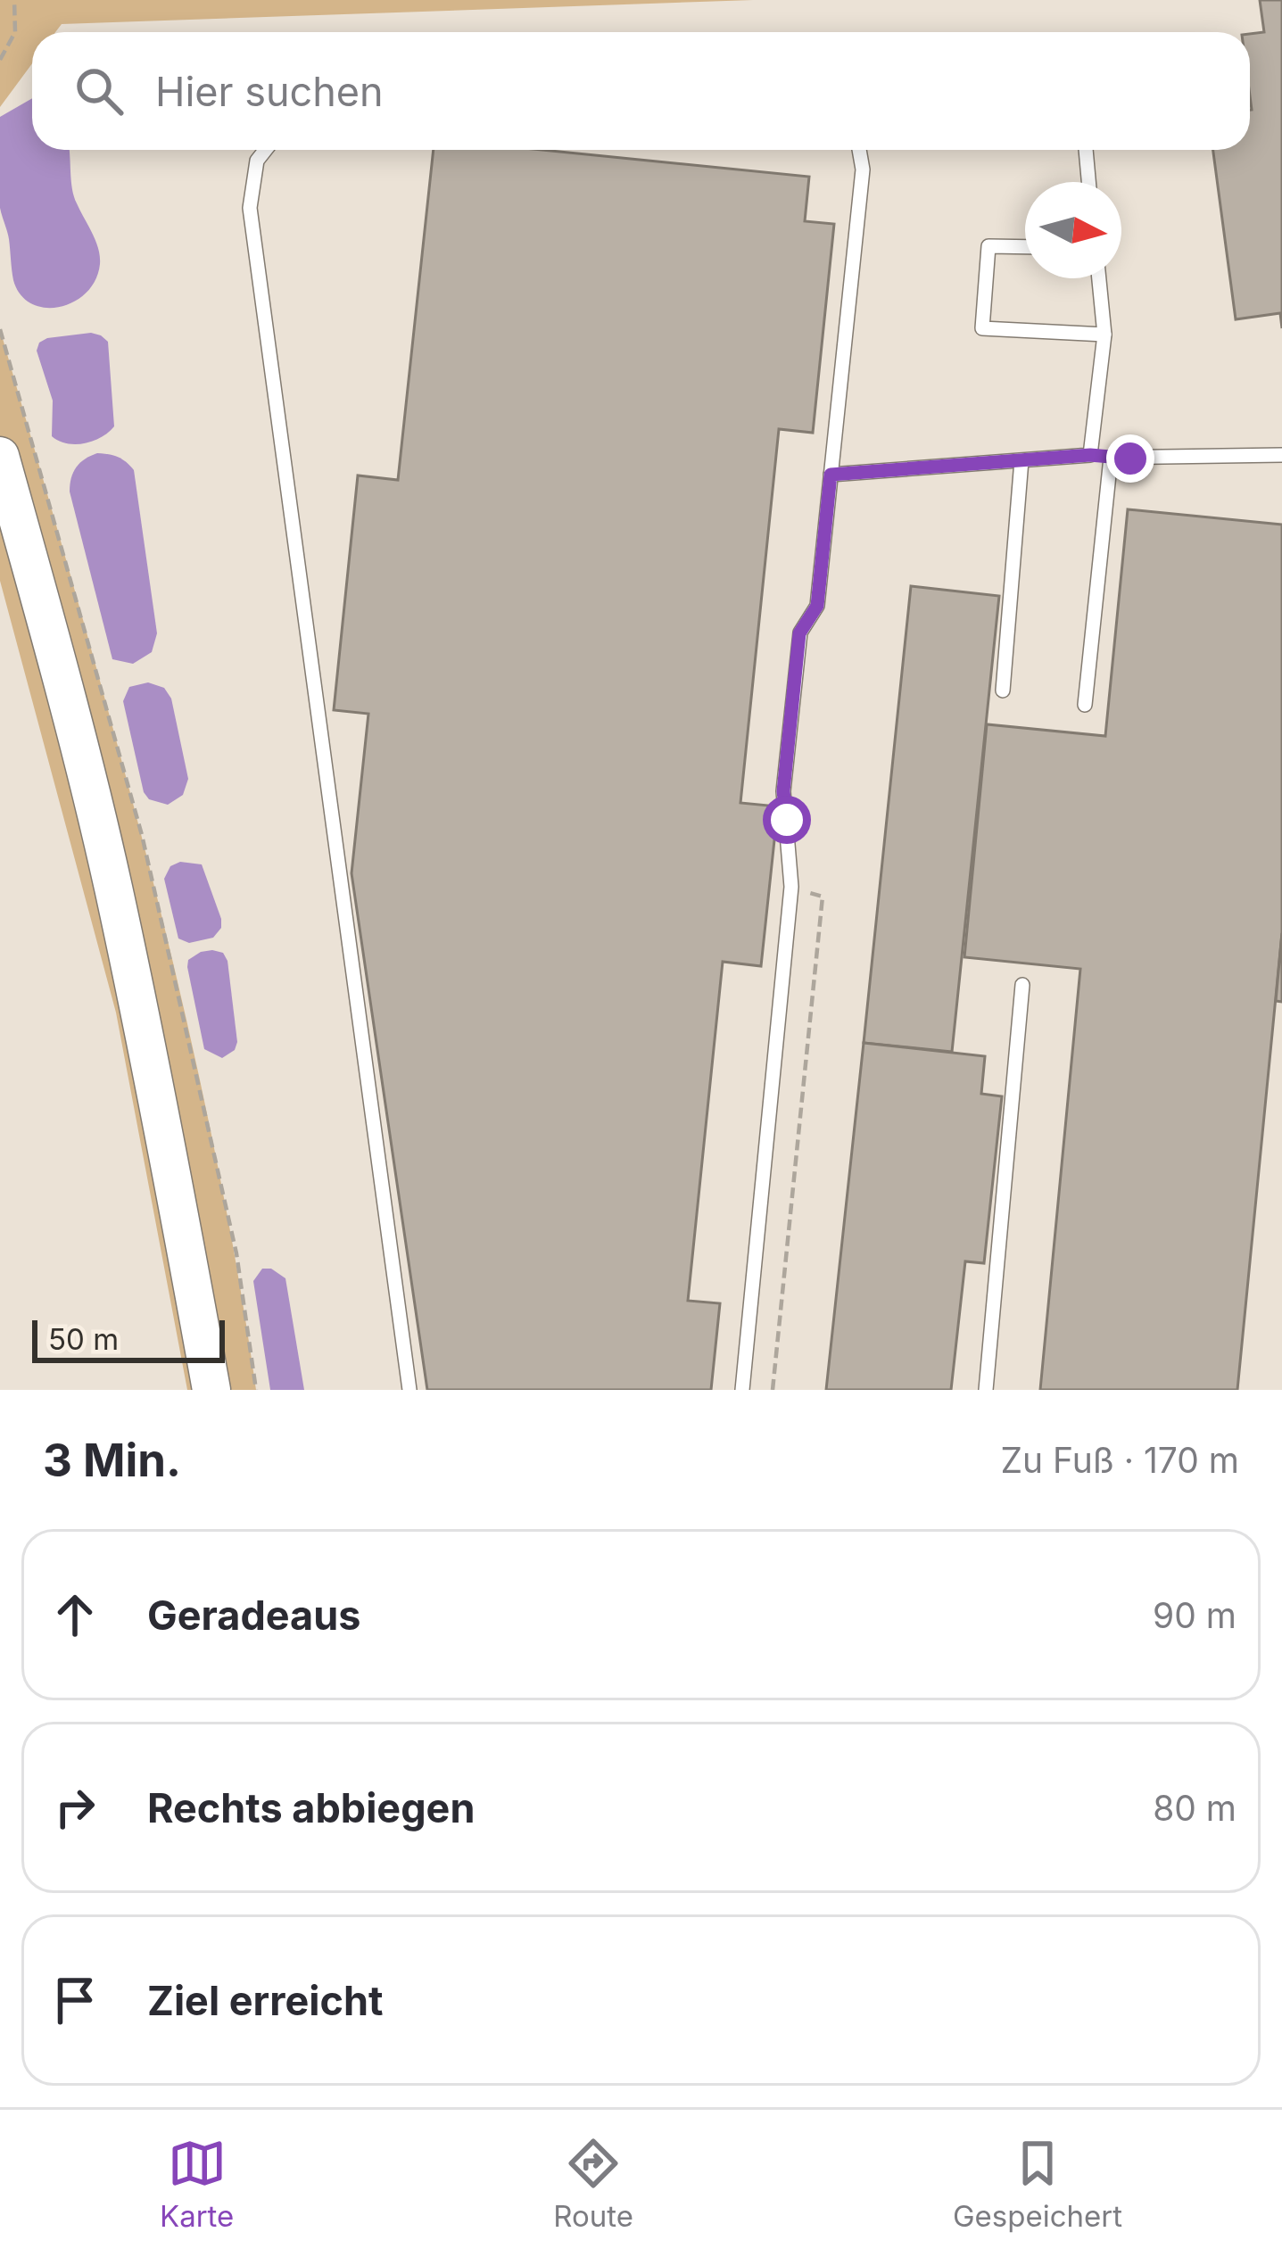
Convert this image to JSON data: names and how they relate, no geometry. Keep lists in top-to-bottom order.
{
  "scale_bar": "50 m",
  "north": "right",
  "page": {
    "search": "Hier suchen",
    "scale": "50 m",
    "heading": ["3 Min.", "Zu Fuß · 170 m"],
    "list": [
      ["Geradeaus", "90 m"],
      ["Rechts abbiegen", "80 m"],
      "Ziel erreicht"
    ],
    "nav": ["Karte", "Route", "Gespeichert"]
  }
}
